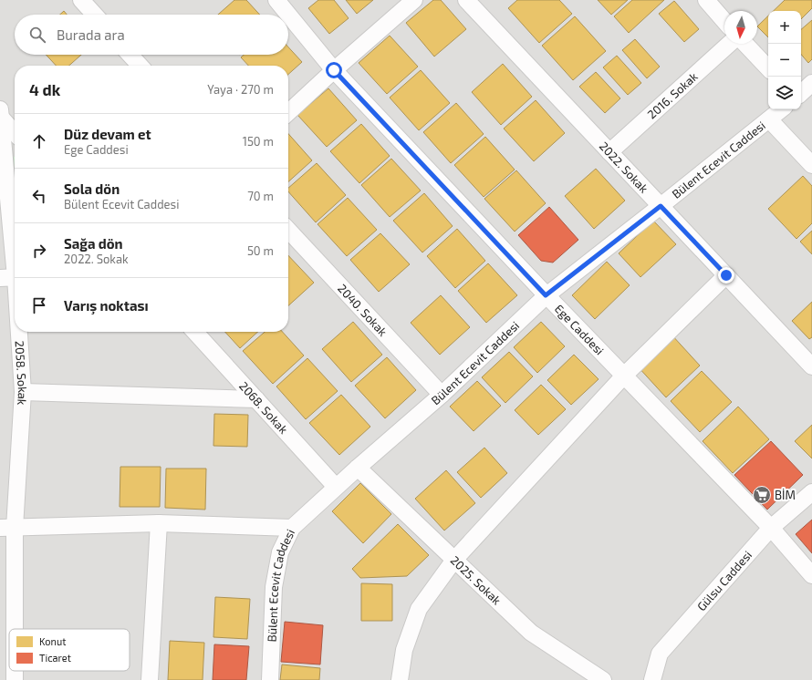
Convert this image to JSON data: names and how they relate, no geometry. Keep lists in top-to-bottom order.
{
  "streets": {
    "street": [
      "2016. Sokak",
      "Bülent Ecevit Caddesi",
      "2022. Sokak",
      "2040. Sokak",
      "Ege Caddesi",
      "2058. Sokak",
      "2068. Sokak",
      "2025. Sokak",
      "Gülsu Caddesi"
    ]
  },
  "crossings": [
    ["2016. Sokak", "2022. Sokak"],
    ["Bülent Ecevit Caddesi", "2022. Sokak"],
    ["Bülent Ecevit Caddesi", "2040. Sokak"],
    ["Bülent Ecevit Caddesi", "Ege Caddesi"],
    ["Bülent Ecevit Caddesi", "2068. Sokak"],
    ["Bülent Ecevit Caddesi", "2025. Sokak"],
    ["Ege Caddesi", "Gülsu Caddesi"]
  ],
  "places": {
    "supermarket": ["BİM"]
  },
  "legend": ["Konut", "Ticaret"],
  "north": "bottom",
  "page": {
    "map_buttons": ["+", "−"],
    "search": "Burada ara",
    "heading": ["4 dk", "Yaya · 270 m"],
    "list": [
      ["Düz devam et", "Ege Caddesi", "150 m"],
      ["Sola dön", "Bülent Ecevit Caddesi", "70 m"],
      ["Sağa dön", "2022. Sokak", "50 m"],
      "Varış noktası"
    ]
  }
}
